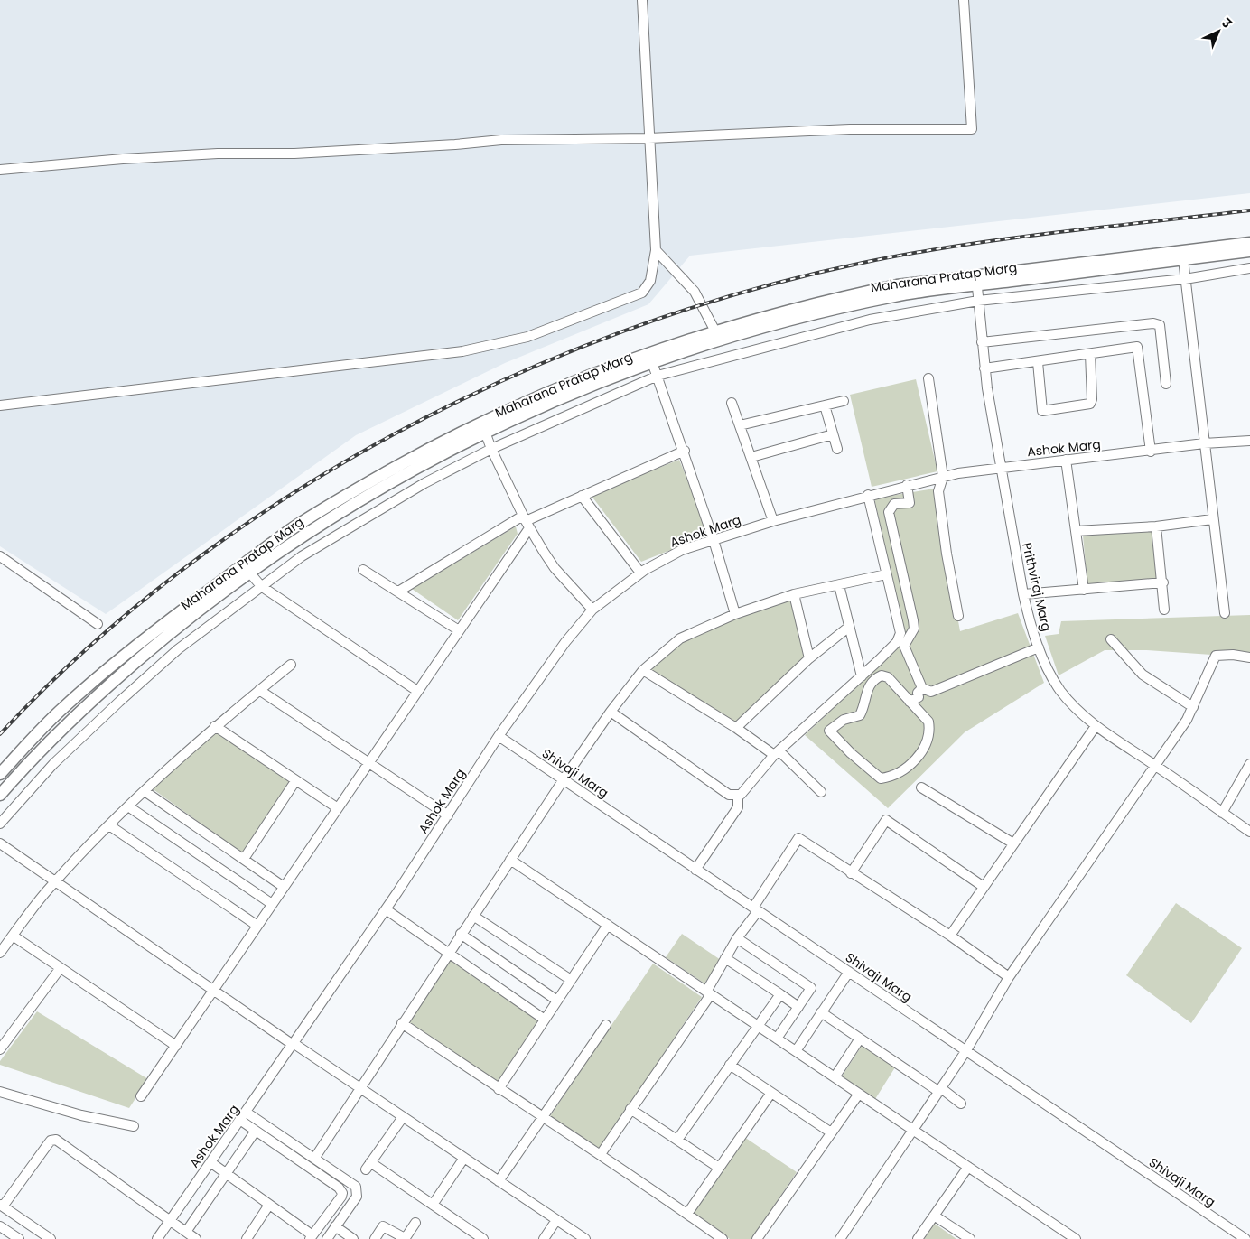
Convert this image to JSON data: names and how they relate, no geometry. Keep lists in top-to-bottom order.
{
  "streets": {
    "main road": ["Maharana Pratap Marg"],
    "street": ["Ashok Marg", "Prithviraj Marg", "Shivaji Marg"]
  },
  "crossings": [
    ["Maharana Pratap Marg", "Prithviraj Marg"],
    ["Ashok Marg", "Prithviraj Marg"],
    ["Ashok Marg", "Shivaji Marg"]
  ],
  "north": "top right"
}
